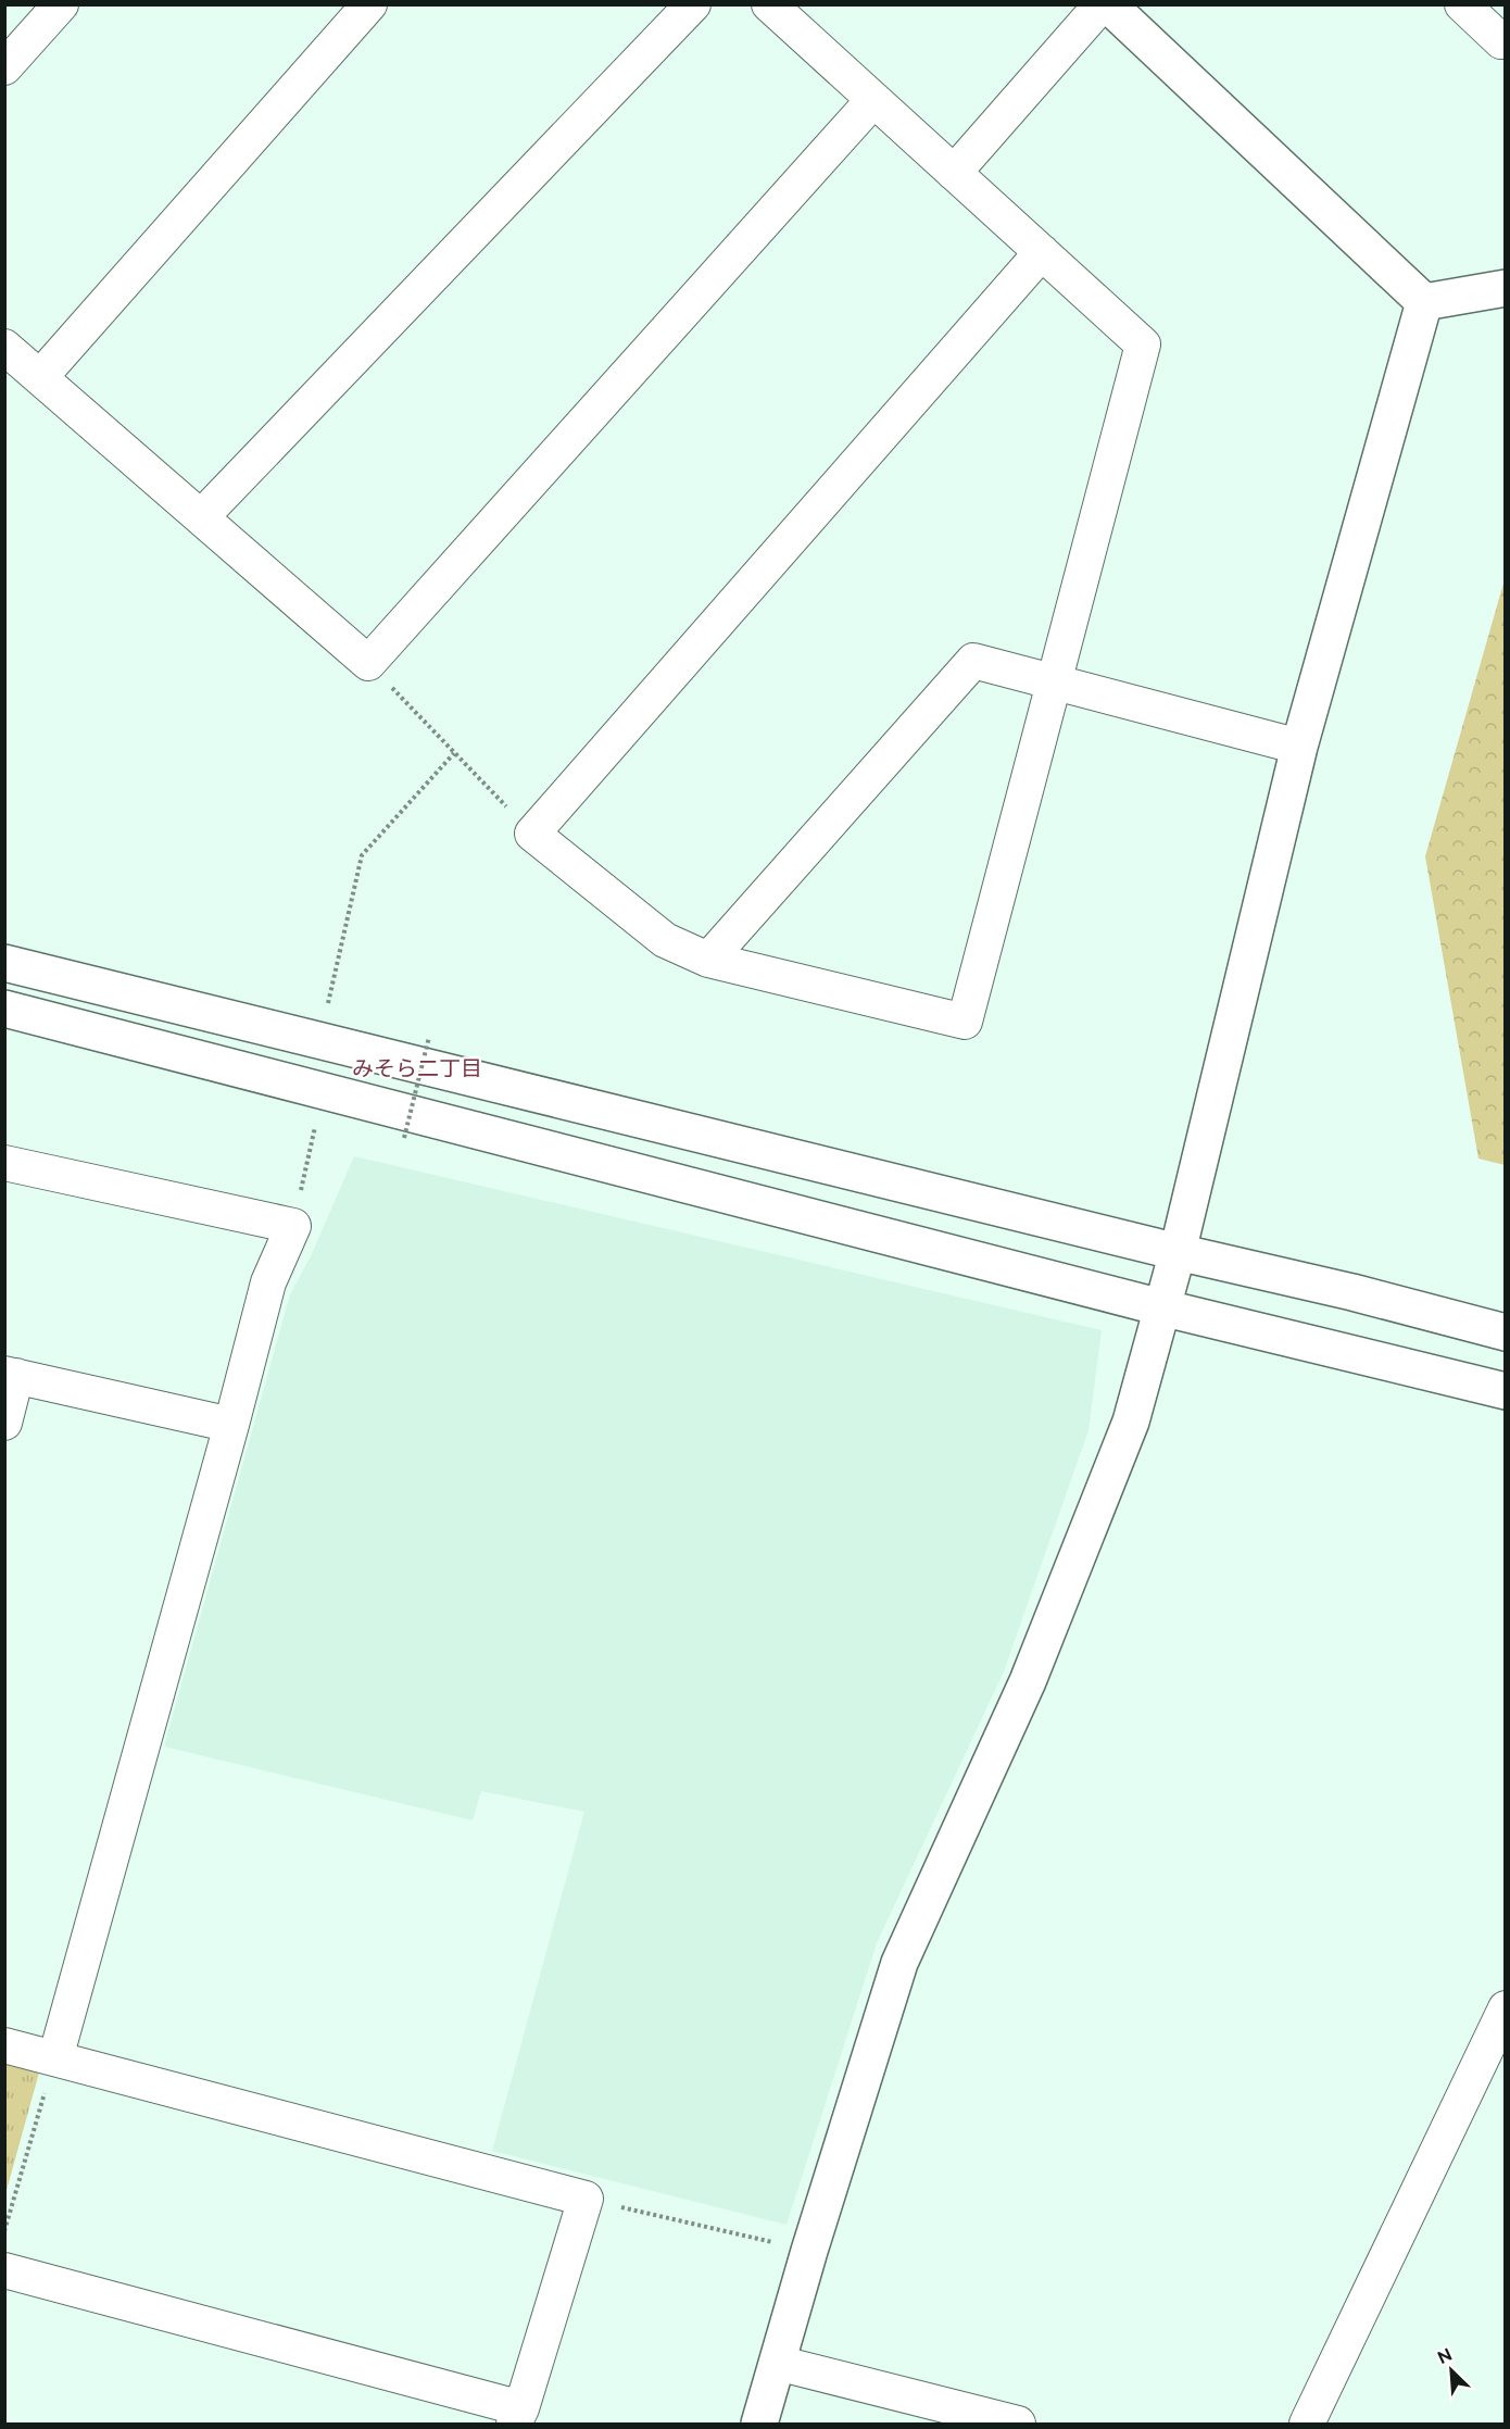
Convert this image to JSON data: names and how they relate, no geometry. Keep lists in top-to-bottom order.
{
  "districts": ["みそら二丁目"],
  "north": "top left"
}
